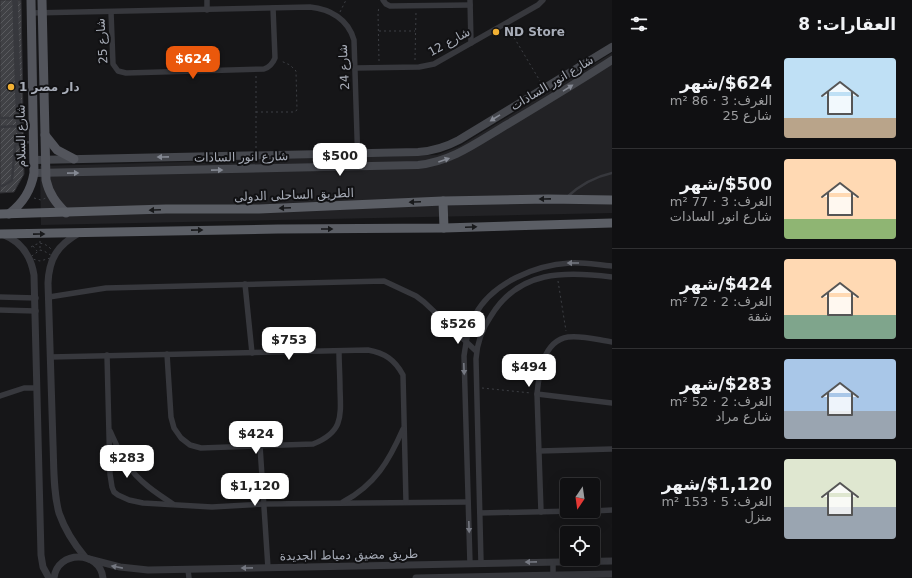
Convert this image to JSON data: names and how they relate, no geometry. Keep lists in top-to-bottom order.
{
  "streets": {
    "highway": ["الطريق الساحلى الدولى"],
    "main road": ["شارع انور السادات", "شارع السلام"],
    "street": [
      "شارع 25",
      "شارع 12",
      "شارع 24",
      "طريق مضيق دمياط الجديدة"
    ]
  },
  "crossings": [
    ["شارع 25", "شارع 24"],
    ["شارع 12", "شارع 24"],
    ["شارع 24", "شارع انور السادات"],
    ["شارع 24", "شارع السلام"],
    ["شارع انور السادات", "شارع السلام"],
    ["شارع السلام", "الطريق الساحلى الدولى"]
  ],
  "places": ["ND Store", "دار مصر 1"],
  "north": "bottom",
  "page": {
    "heading": "العقارات: 8",
    "price": [
      "$624",
      "$500",
      "$526",
      "$753",
      "$494",
      "$424",
      "$283",
      "$1,120"
    ],
    "list": [
      {
        "name": "$624/شهر",
        "note": "الغرف: 3 · 86 m² · شارع 25"
      },
      {
        "name": "$500/شهر",
        "note": "الغرف: 3 · 77 m² · شارع انور السادات"
      },
      {
        "name": "$424/شهر",
        "note": "الغرف: 2 · 72 m² · شقة"
      },
      {
        "name": "$283/شهر",
        "note": "الغرف: 2 · 52 m² · شارع مراد"
      },
      {
        "name": "$1,120/شهر",
        "note": "الغرف: 5 · 153 m² · منزل"
      }
    ]
  }
}
